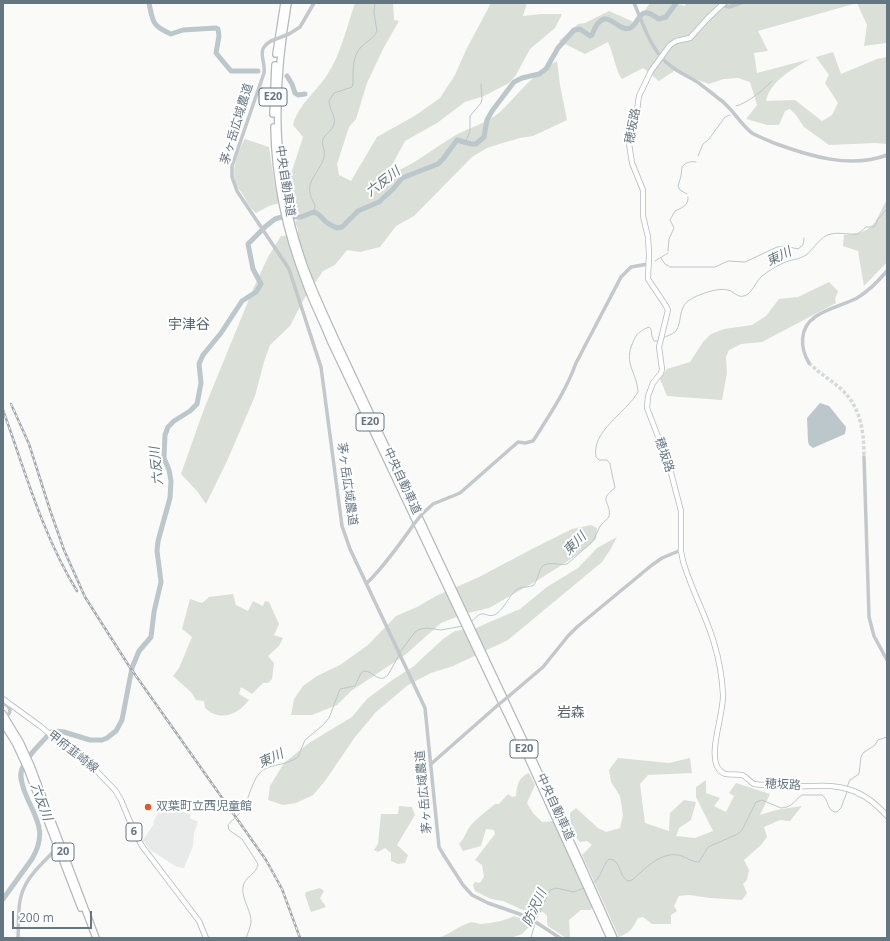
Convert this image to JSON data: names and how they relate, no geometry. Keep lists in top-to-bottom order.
{
  "streets": {
    "highway": ["E20", "中央自動車道", "20"],
    "main road": ["穂坂路", "甲府韮崎線", "6"],
    "street": ["茅ヶ岳広域農道"]
  },
  "districts": ["宇津谷", "岩森"],
  "water": ["六反川", "東川", "防沢川"],
  "places": ["双葉町立西児童館"],
  "scale_bar": "200 m"
}
